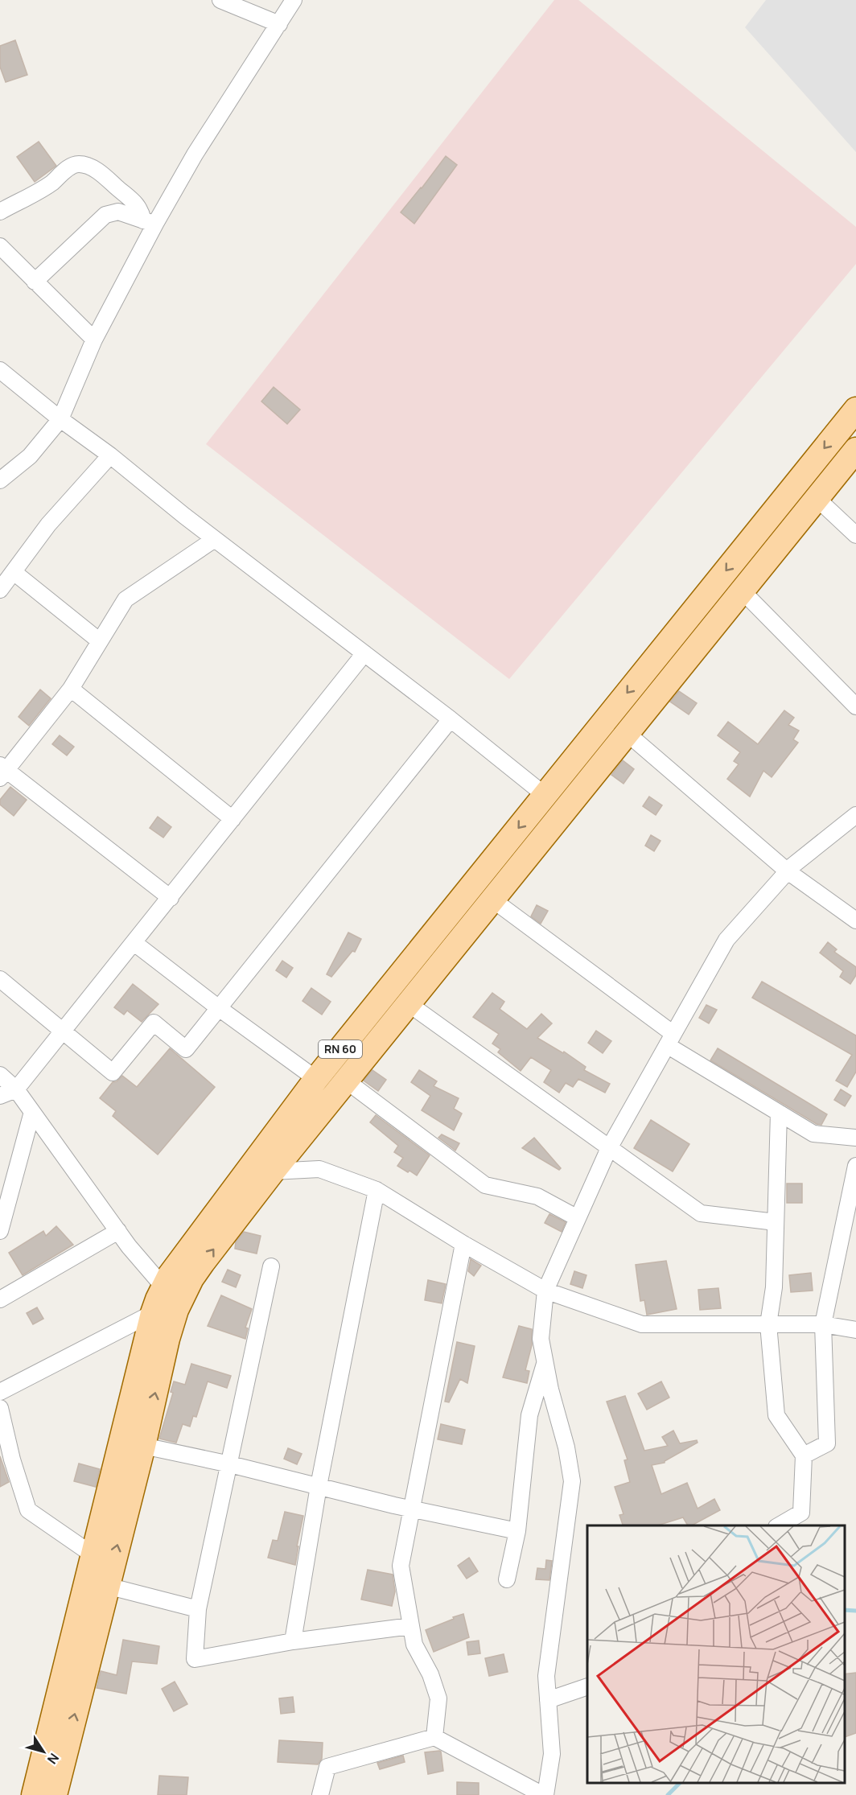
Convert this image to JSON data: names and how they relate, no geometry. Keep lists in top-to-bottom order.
{
  "streets": {
    "main road": ["RN 60"]
  },
  "north": "bottom right"
}
